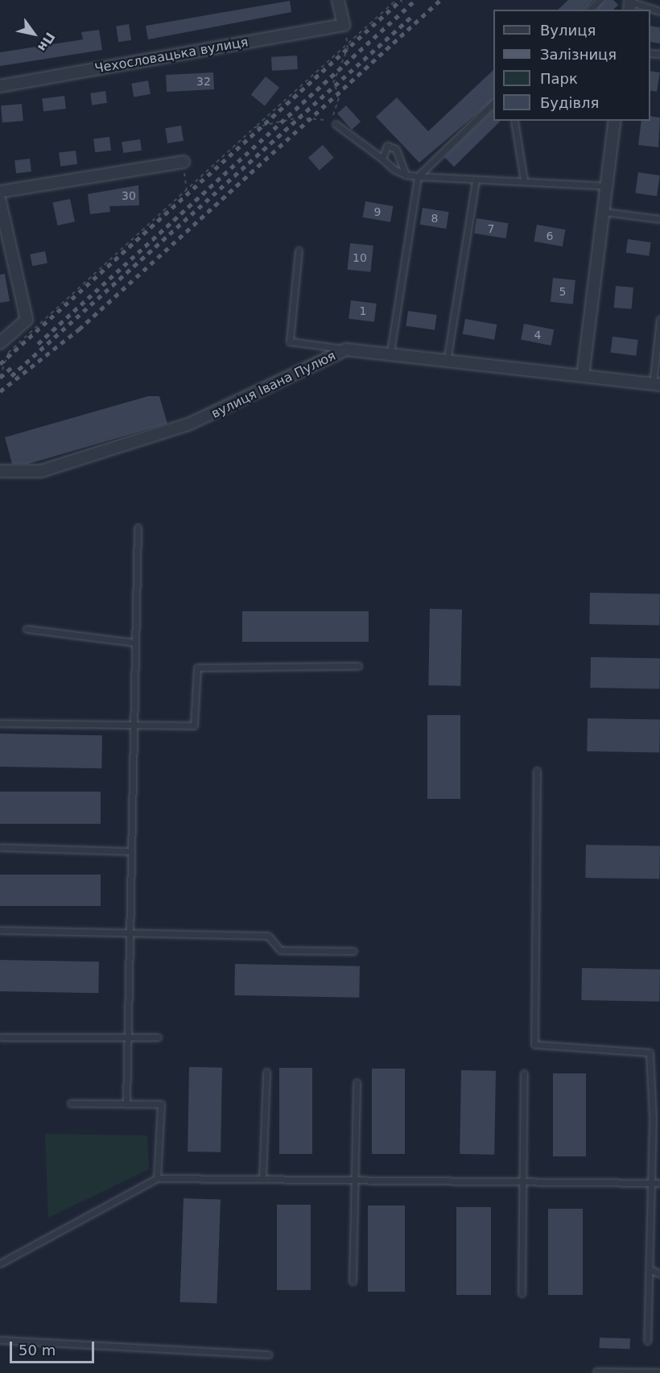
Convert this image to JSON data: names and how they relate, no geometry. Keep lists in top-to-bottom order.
{
  "streets": {
    "street": ["Чехословацька вулиця", "вулиця Івана Пулюя"]
  },
  "house_numbers": [
    "32",
    "30",
    "9",
    "8",
    "7",
    "6",
    "10",
    "5",
    "1",
    "4"
  ],
  "legend": [
    "Вулиця",
    "Залізниця",
    "Парк",
    "Будівля"
  ],
  "scale_bar": "50 m",
  "north": "bottom right"
}
